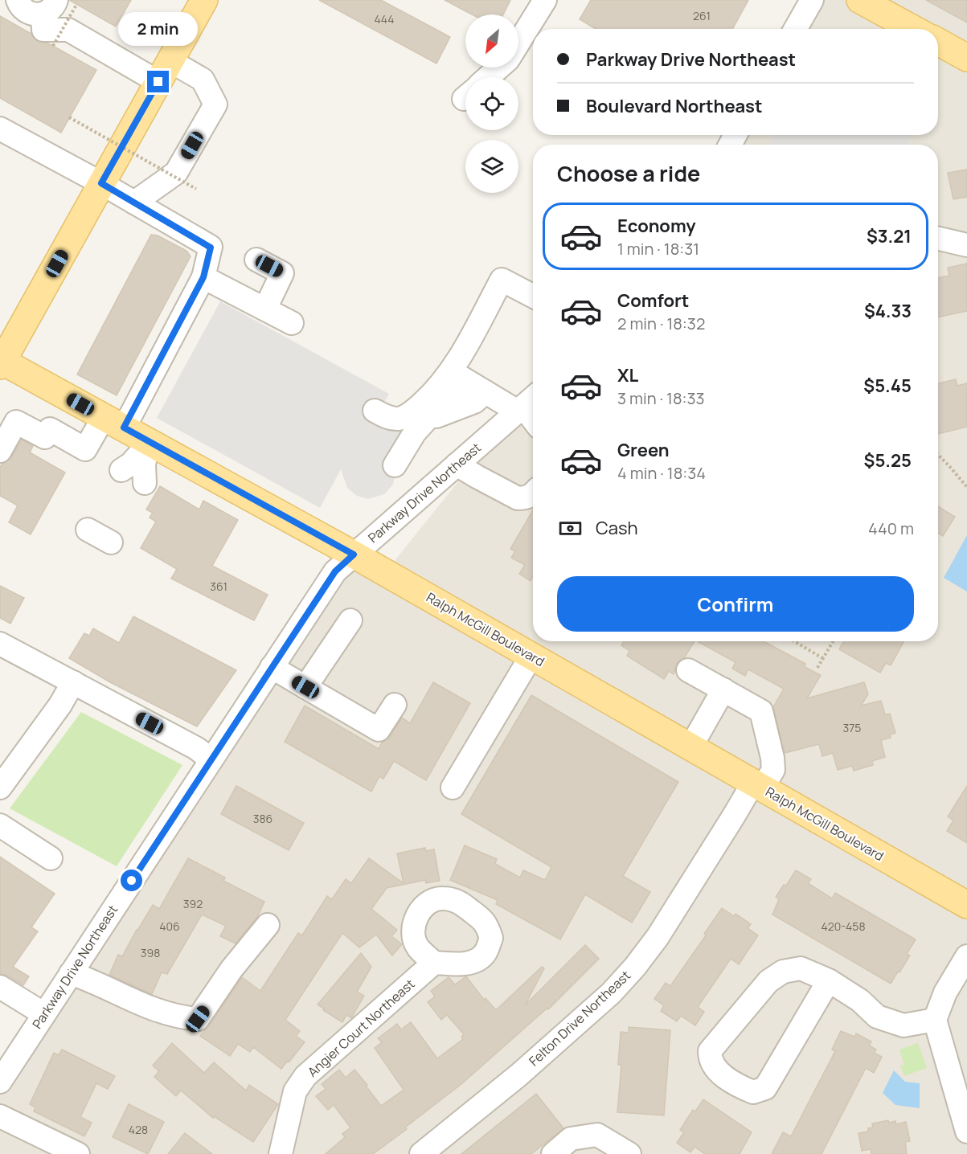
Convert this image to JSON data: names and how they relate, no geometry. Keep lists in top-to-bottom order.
{
  "streets": {
    "main road": ["Ralph McGill Boulevard"],
    "street": ["Parkway Drive Northeast", "Felton Drive Northeast", "Angier Court Northeast"]
  },
  "crossings": [
    ["Parkway Drive Northeast", "Ralph McGill Boulevard"],
    ["Ralph McGill Boulevard", "Felton Drive Northeast"]
  ],
  "house_numbers": [
    "261",
    "444",
    "361",
    "375",
    "386",
    "392",
    "406",
    "420-458",
    "398",
    "428"
  ],
  "north": "bottom left",
  "page": {
    "bubble": "2 min",
    "banner": ["Parkway Drive Northeast", "Boulevard Northeast"],
    "heading": "Choose a ride",
    "list": [
      {
        "name": "Economy",
        "note": "1 min · 18:31",
        "value": "$3.21"
      },
      {
        "name": "Comfort",
        "note": "2 min · 18:32",
        "value": "$4.33"
      },
      {
        "name": "XL",
        "note": "3 min · 18:33",
        "value": "$5.45"
      },
      {
        "name": "Green",
        "note": "4 min · 18:34",
        "value": "$5.25"
      }
    ],
    "pay": ["Cash", "440 m"],
    "buttons": "Confirm"
  }
}
